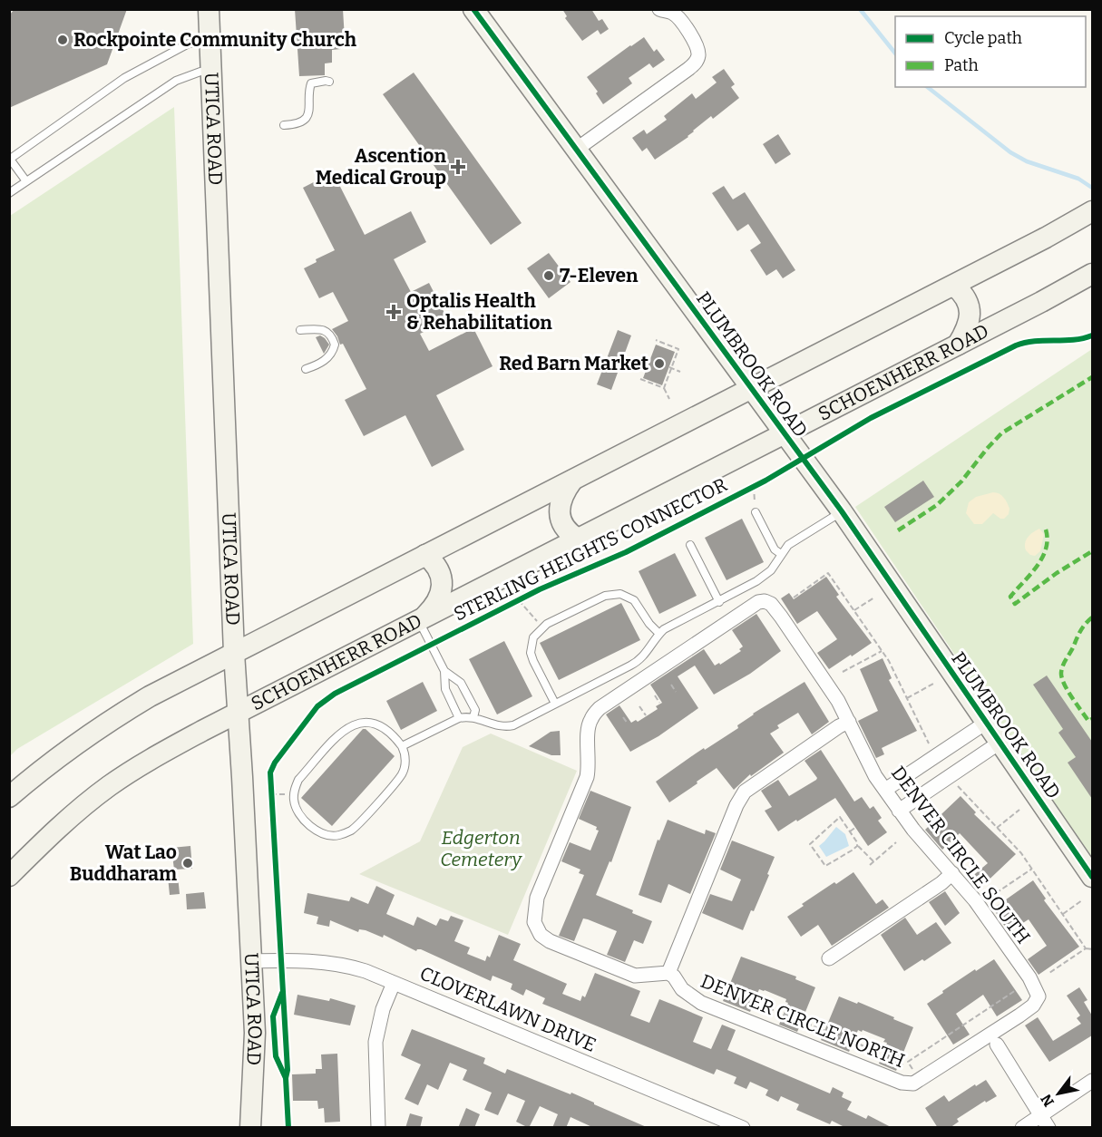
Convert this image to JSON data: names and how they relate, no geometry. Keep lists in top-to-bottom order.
{
  "streets": {
    "main road": ["UTICA ROAD", "PLUMBROOK ROAD", "SCHOENHERR ROAD"],
    "street": ["DENVER CIRCLE SOUTH", "CLOVERLAWN DRIVE", "DENVER CIRCLE NORTH"],
    "cycle path": ["STERLING HEIGHTS CONNECTOR"]
  },
  "crossings": [
    ["UTICA ROAD", "SCHOENHERR ROAD"],
    ["UTICA ROAD", "CLOVERLAWN DRIVE"],
    ["PLUMBROOK ROAD", "SCHOENHERR ROAD"],
    ["DENVER CIRCLE SOUTH", "DENVER CIRCLE NORTH"]
  ],
  "parks": ["Edgerton Cemetery"],
  "places": {
    "other": [
      "Rockpointe Community Church",
      "7-Eleven",
      "Red Barn Market",
      "Wat Lao Buddharam"
    ],
    "health": ["Ascention Medical Group", "Optalis Health & Rehabilitation"]
  },
  "legend": ["Cycle path", "Path"],
  "north": "bottom left"
}
